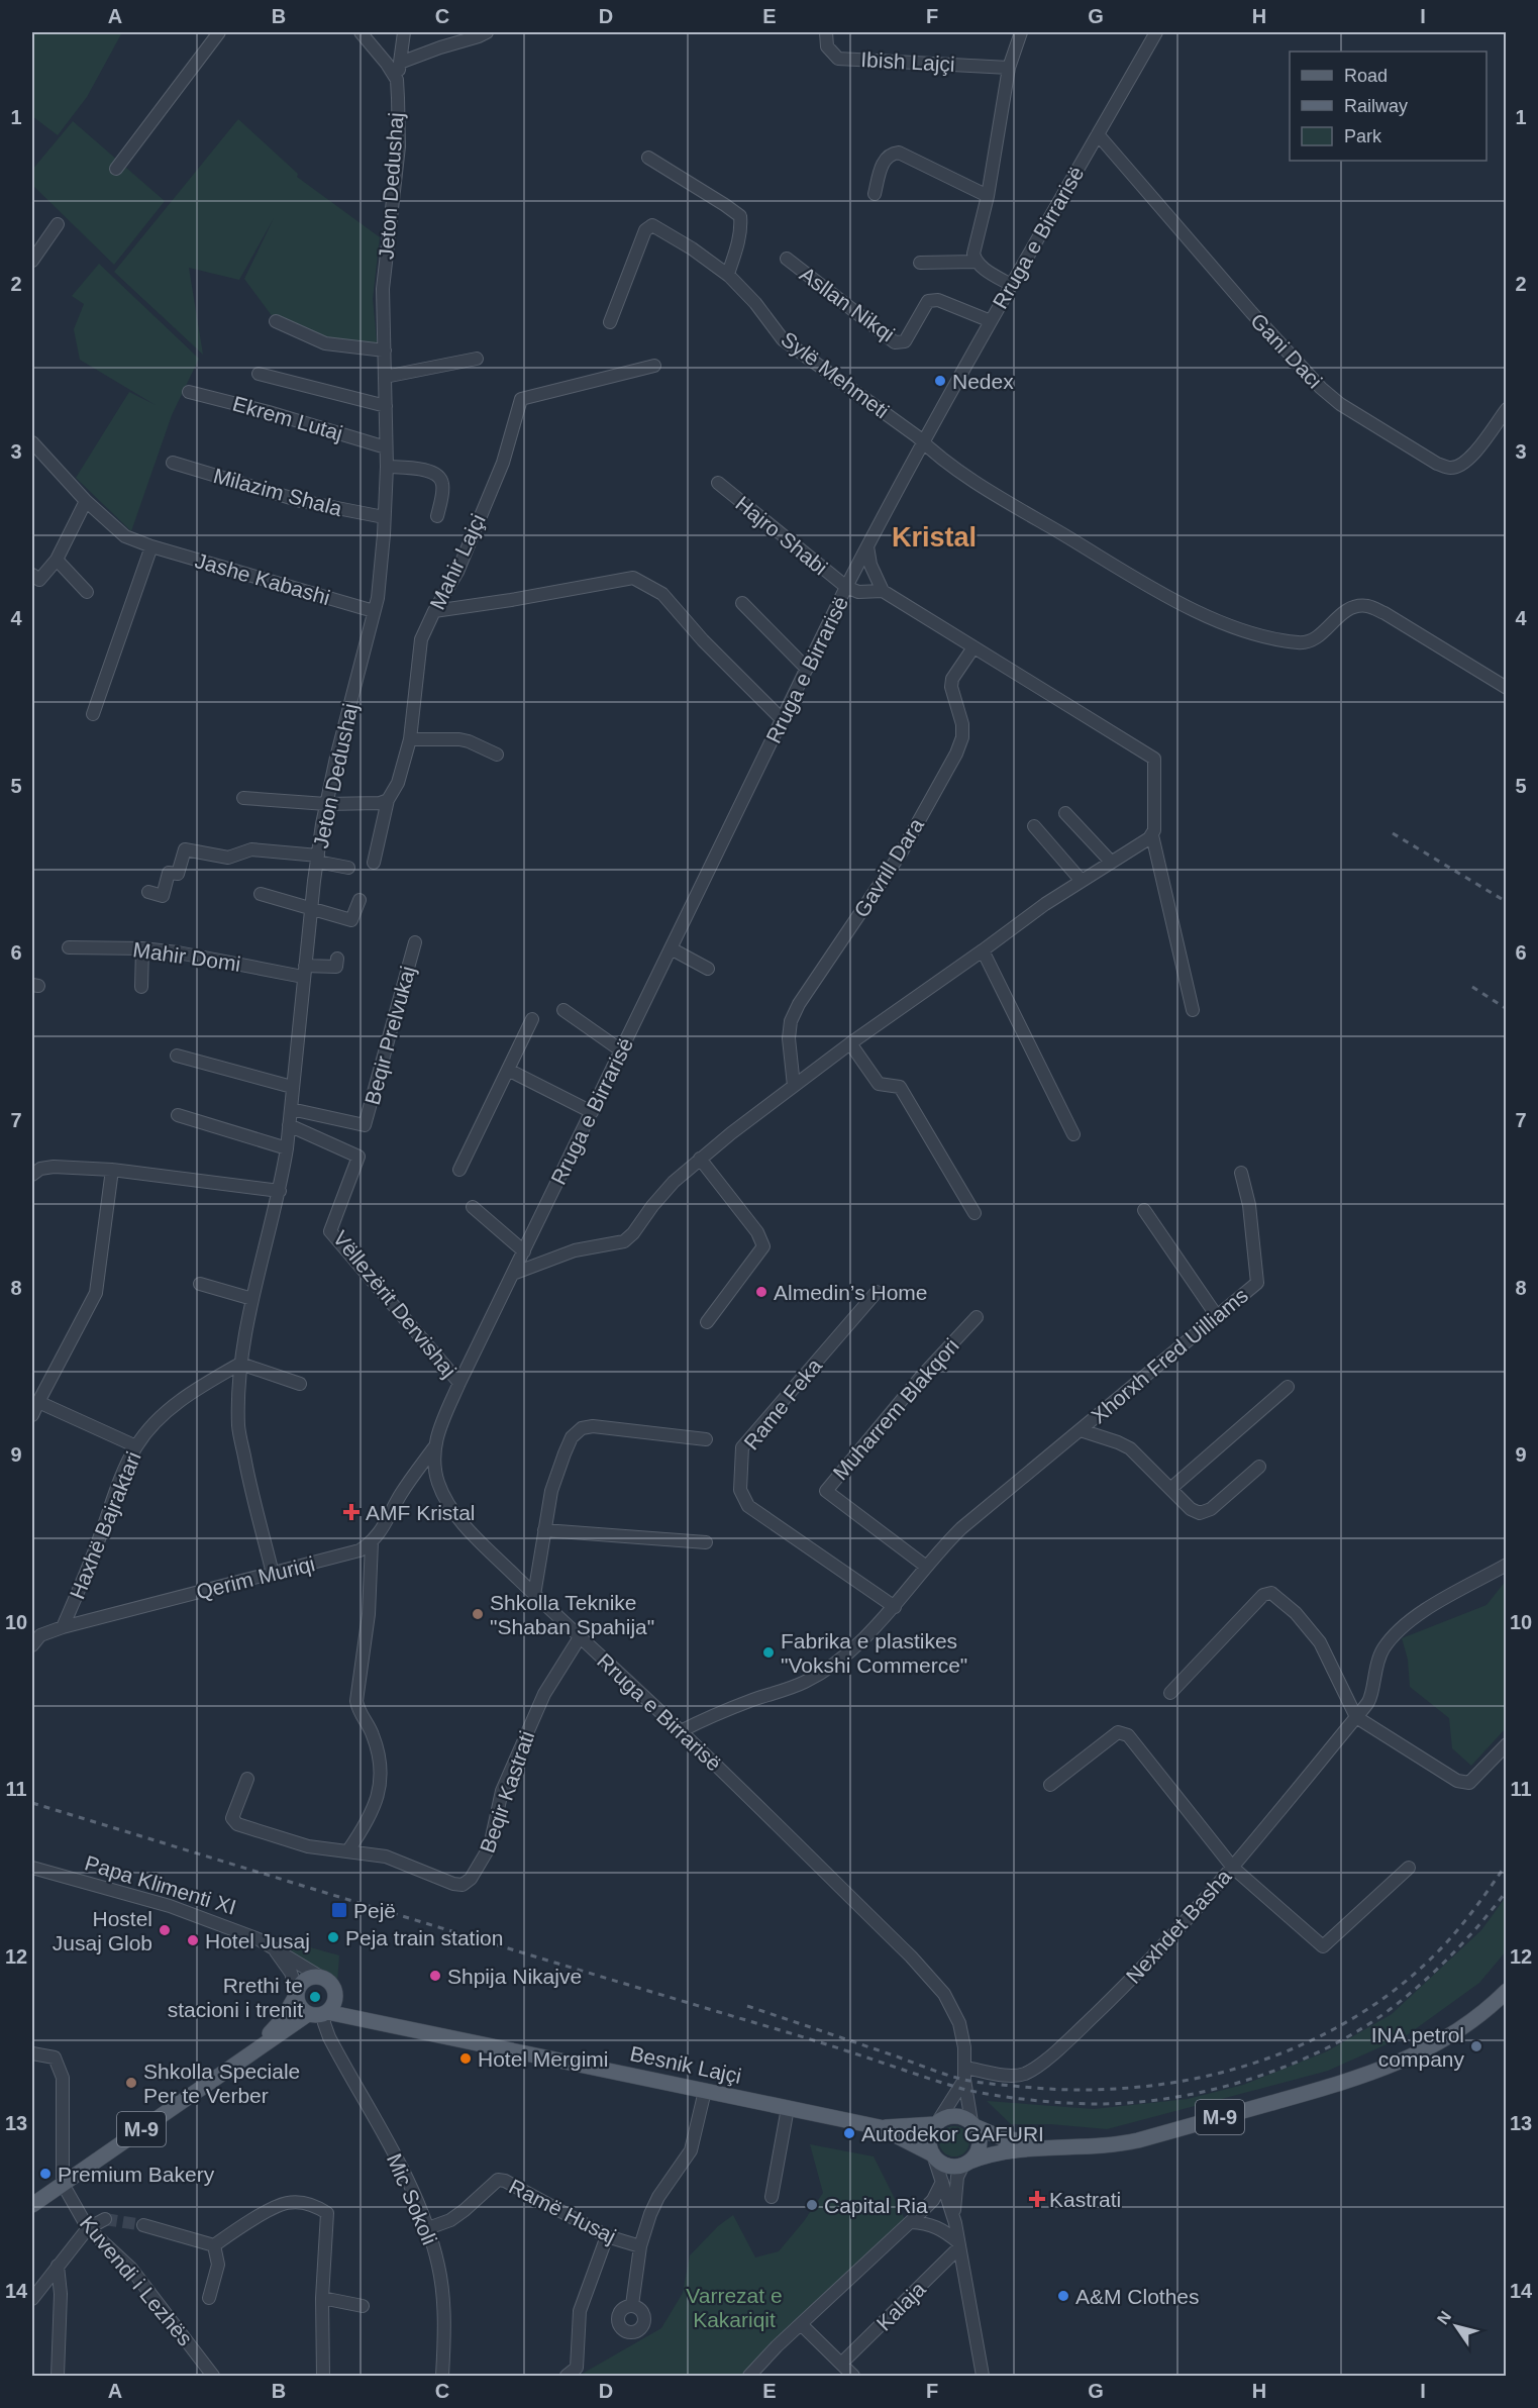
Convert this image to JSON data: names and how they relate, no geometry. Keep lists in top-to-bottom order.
{
  "streets": {
    "main road": ["Papa Klimenti XI", "Besnik Lajçi", "M-9"],
    "street": [
      "Ibish Lajçi",
      "Jeton Dedushaj",
      "Rruga e Birrarisë",
      "Asllan Nikqi",
      "Gani Daci",
      "Sylë Mehmeti",
      "Ekrem Lutaj",
      "Milazim Shala",
      "Hajro Shabi",
      "Mahir Lajçi",
      "Jashe Kabashi",
      "Gavrill Dara",
      "Mahir Domi",
      "Beqir Prelvukaj",
      "Vëllezërit Dervishaj",
      "Xhorxh Fred Uilliams",
      "Rame Feka",
      "Muharrem Blakqori",
      "Haxhë Bajraktari",
      "Qerim Muriqi",
      "Beqir Kastrati",
      "Nexhdet Basha",
      "Mic Sokoli",
      "Ramë Husaj",
      "Kuvendi i Lezhës",
      "Kalaja"
    ]
  },
  "crossings": [
    ["Jeton Dedushaj", "Ekrem Lutaj"],
    ["Jeton Dedushaj", "Milazim Shala"],
    ["Jeton Dedushaj", "Jashe Kabashi"],
    ["Jeton Dedushaj", "Mahir Domi"],
    ["Jeton Dedushaj", "Beqir Prelvukaj"],
    ["Jeton Dedushaj", "Vëllezërit Dervishaj"],
    ["Jeton Dedushaj", "Haxhë Bajraktari"],
    ["Jeton Dedushaj", "Qerim Muriqi"],
    ["Rruga e Birrarisë", "Asllan Nikqi"],
    ["Rruga e Birrarisë", "Gani Daci"],
    ["Rruga e Birrarisë", "Sylë Mehmeti"],
    ["Rruga e Birrarisë", "Hajro Shabi"],
    ["Rruga e Birrarisë", "Vëllezërit Dervishaj"],
    ["Rruga e Birrarisë", "Xhorxh Fred Uilliams"],
    ["Rruga e Birrarisë", "Beqir Kastrati"],
    ["Rruga e Birrarisë", "Nexhdet Basha"],
    ["Rruga e Birrarisë", "Besnik Lajçi"],
    ["Rruga e Birrarisë", "M-9"],
    ["Xhorxh Fred Uilliams", "Rame Feka"],
    ["Xhorxh Fred Uilliams", "Muharrem Blakqori"],
    ["Haxhë Bajraktari", "Qerim Muriqi"],
    ["Papa Klimenti XI", "Besnik Lajçi"],
    ["Papa Klimenti XI", "M-9"],
    ["Papa Klimenti XI", "Mic Sokoli"],
    ["Besnik Lajçi", "M-9"],
    ["Besnik Lajçi", "Mic Sokoli"],
    ["M-9", "Mic Sokoli"],
    ["M-9", "Kuvendi i Lezhës"],
    ["Mic Sokoli", "Ramë Husaj"]
  ],
  "districts": ["Kristal"],
  "parks": ["Varrezat e Kakariqit"],
  "places": {
    "other": [
      "Nedex",
      "Almedin’s Home",
      "Shkolla Teknike \"Shaban Spahija\"",
      "Fabrika e plastikes \"Vokshi Commerce\"",
      "Hostel Jusaj Glob",
      "Peja train station",
      "Hotel Jusaj",
      "Shpija Nikajve",
      "Rrethi te stacioni i trenit",
      "INA petrol company",
      "Hotel Mergimi",
      "Shkolla Speciale Per te Verber",
      "Autodekor GAFURI",
      "Premium Bakery",
      "Capital Ria",
      "A&M Clothes"
    ],
    "health": ["AMF Kristal", "Kastrati"],
    "transit": ["Pejë"]
  },
  "legend": ["Road", "Railway", "Park"],
  "north": "top left",
  "grid": {
    "columns": [
      "A",
      "B",
      "C",
      "D",
      "E",
      "F",
      "G",
      "H",
      "I"
    ],
    "rows": [
      "1",
      "2",
      "3",
      "4",
      "5",
      "6",
      "7",
      "8",
      "9",
      "10",
      "11",
      "12",
      "13",
      "14"
    ]
  }
}
